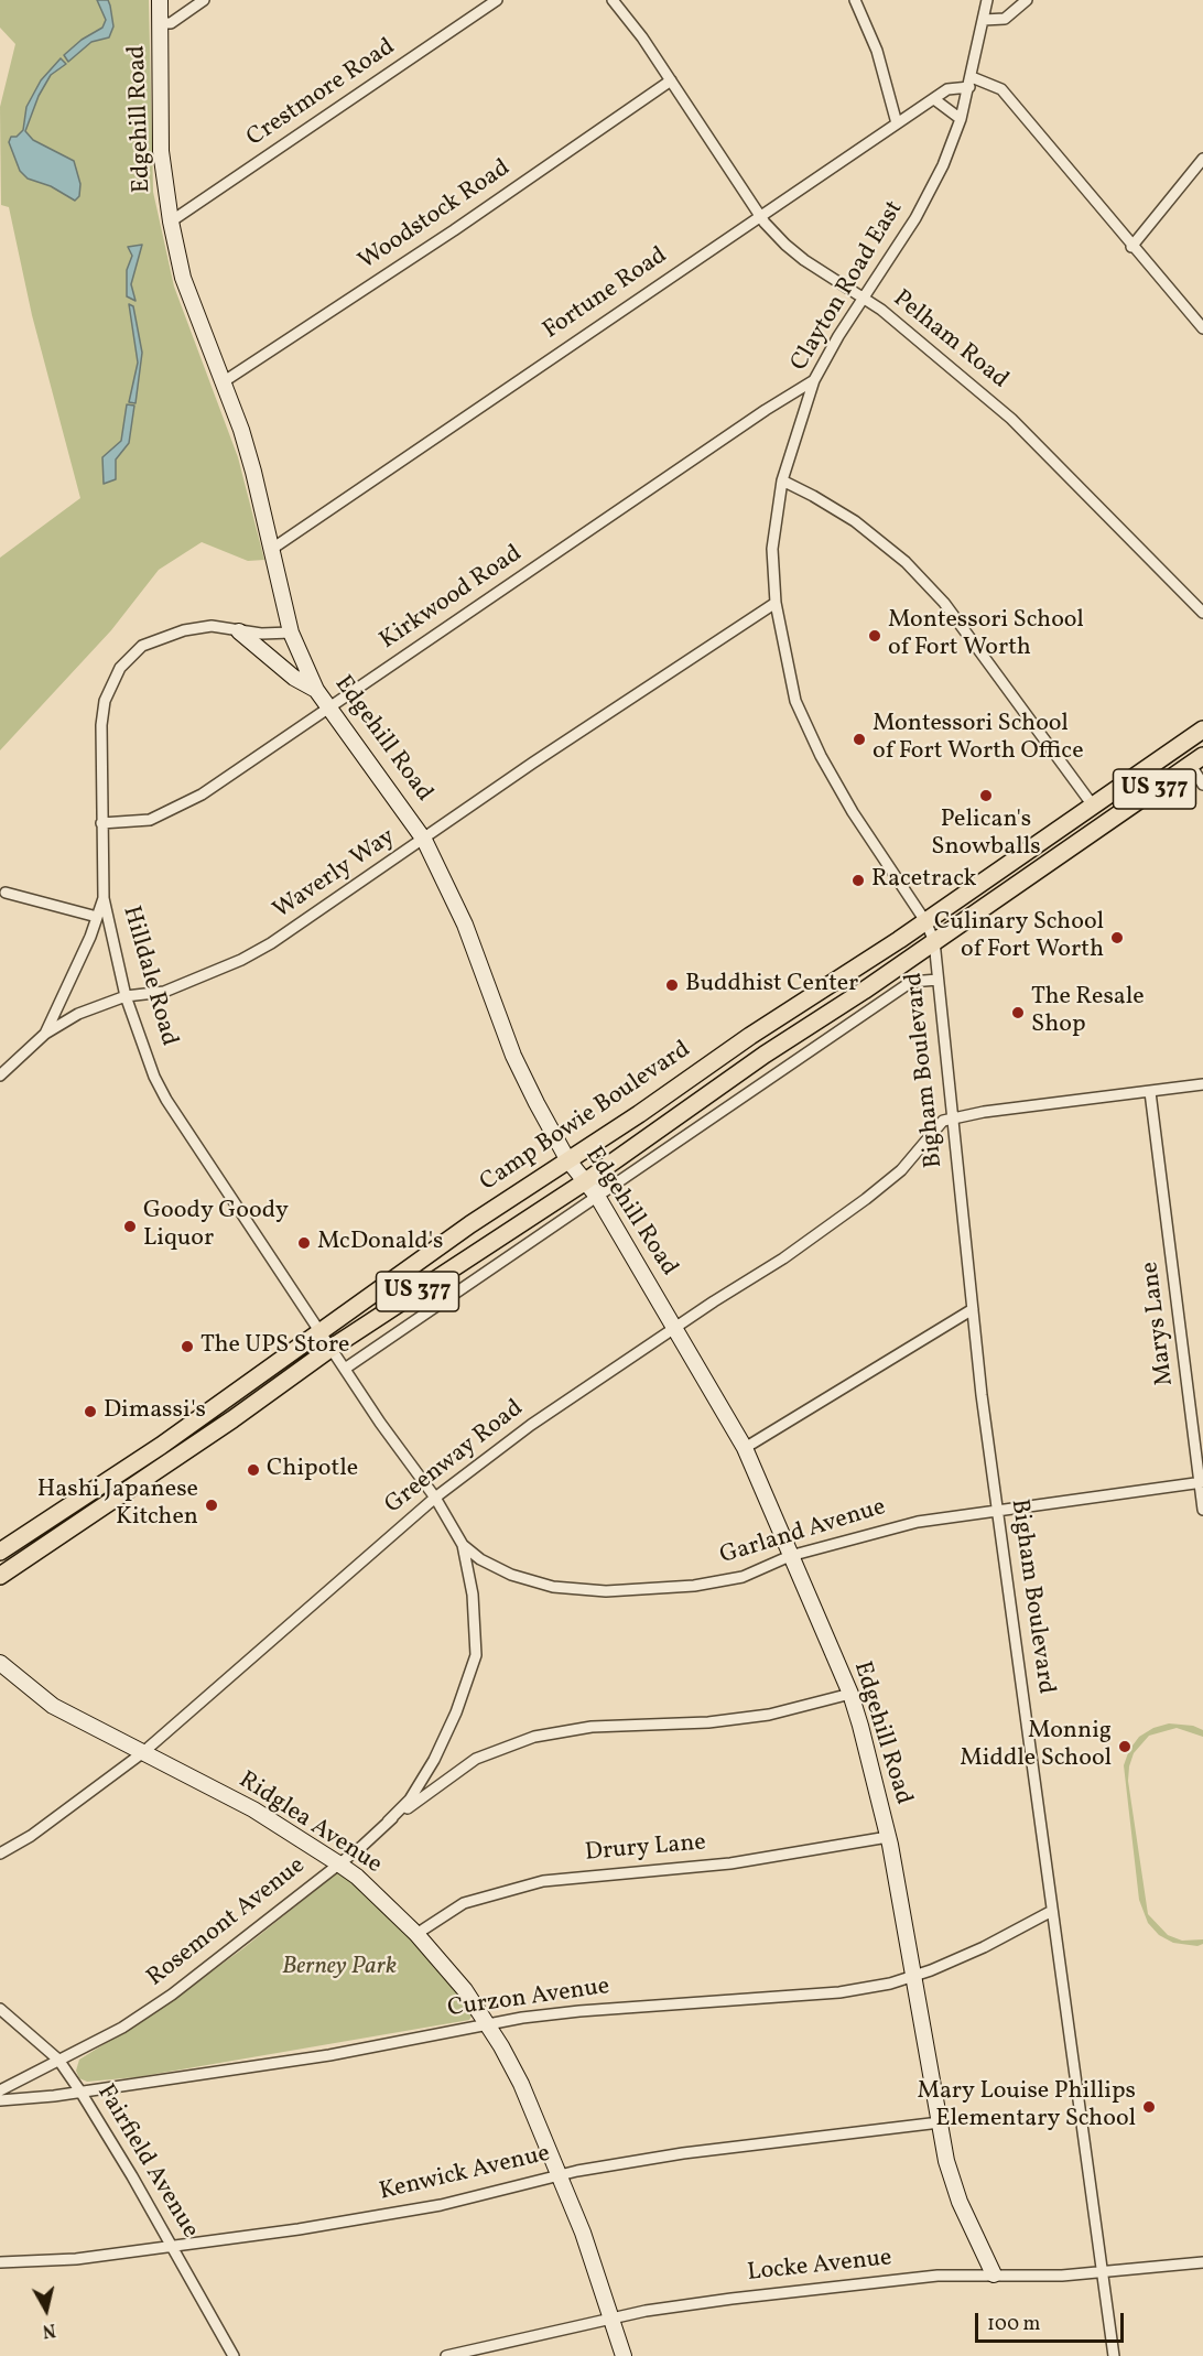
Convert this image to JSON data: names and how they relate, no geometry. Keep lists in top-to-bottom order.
{
  "streets": {
    "main road": ["US 377", "Camp Bowie Boulevard"],
    "street": [
      "Crestmore Road",
      "Edgehill Road",
      "Woodstock Road",
      "Clayton Road East",
      "Fortune Road",
      "Pelham Road",
      "Kirkwood Road",
      "Waverly Way",
      "Hilldale Road",
      "Bigham Boulevard",
      "Marys Lane",
      "Greenway Road",
      "Garland Avenue",
      "Ridglea Avenue",
      "Drury Lane",
      "Rosemont Avenue",
      "Curzon Avenue",
      "Fairfield Avenue",
      "Kenwick Avenue",
      "Locke Avenue"
    ]
  },
  "crossings": [
    ["Crestmore Road", "Edgehill Road"],
    ["Edgehill Road", "Woodstock Road"],
    ["Edgehill Road", "Fortune Road"],
    ["Edgehill Road", "Kirkwood Road"],
    ["Edgehill Road", "Waverly Way"],
    ["Edgehill Road", "Hilldale Road"],
    ["Edgehill Road", "Camp Bowie Boulevard"],
    ["Edgehill Road", "Greenway Road"],
    ["Edgehill Road", "Garland Avenue"],
    ["Edgehill Road", "Drury Lane"],
    ["Edgehill Road", "Rosemont Avenue"],
    ["Edgehill Road", "Curzon Avenue"],
    ["Edgehill Road", "Kenwick Avenue"],
    ["Edgehill Road", "Locke Avenue"],
    ["Woodstock Road", "Pelham Road"],
    ["Clayton Road East", "Fortune Road"],
    ["Clayton Road East", "Pelham Road"],
    ["Clayton Road East", "Kirkwood Road"],
    ["Clayton Road East", "Waverly Way"],
    ["Clayton Road East", "Bigham Boulevard"],
    ["Clayton Road East", "Camp Bowie Boulevard"],
    ["Fortune Road", "Pelham Road"],
    ["Kirkwood Road", "Hilldale Road"],
    ["Waverly Way", "Hilldale Road"],
    ["Hilldale Road", "Camp Bowie Boulevard"],
    ["Hilldale Road", "Greenway Road"],
    ["Hilldale Road", "Garland Avenue"],
    ["Hilldale Road", "Rosemont Avenue"],
    ["Bigham Boulevard", "Camp Bowie Boulevard"],
    ["Bigham Boulevard", "Greenway Road"],
    ["Bigham Boulevard", "Garland Avenue"],
    ["Bigham Boulevard", "Curzon Avenue"],
    ["Bigham Boulevard", "Locke Avenue"],
    ["Marys Lane", "Garland Avenue"],
    ["Greenway Road", "Ridglea Avenue"],
    ["Ridglea Avenue", "Drury Lane"],
    ["Ridglea Avenue", "Rosemont Avenue"],
    ["Ridglea Avenue", "Curzon Avenue"],
    ["Ridglea Avenue", "Kenwick Avenue"],
    ["Ridglea Avenue", "Locke Avenue"],
    ["Rosemont Avenue", "Fairfield Avenue"],
    ["Curzon Avenue", "Fairfield Avenue"],
    ["Fairfield Avenue", "Kenwick Avenue"]
  ],
  "parks": ["Berney Park"],
  "places": [
    "Montessori School of Fort Worth",
    "Montessori School of Fort Worth Office",
    "Pelican's Snowballs",
    "Racetrack",
    "Culinary School of Fort Worth",
    "Buddhist Center",
    "The Resale Shop",
    "Goody Goody Liquor",
    "McDonald's",
    "The UPS Store",
    "Dimassi's",
    "Chipotle",
    "Hashi Japanese Kitchen",
    "Monnig Middle School",
    "Mary Louise Phillips Elementary School"
  ],
  "scale_bar": "100 m",
  "north": "bottom"
}
